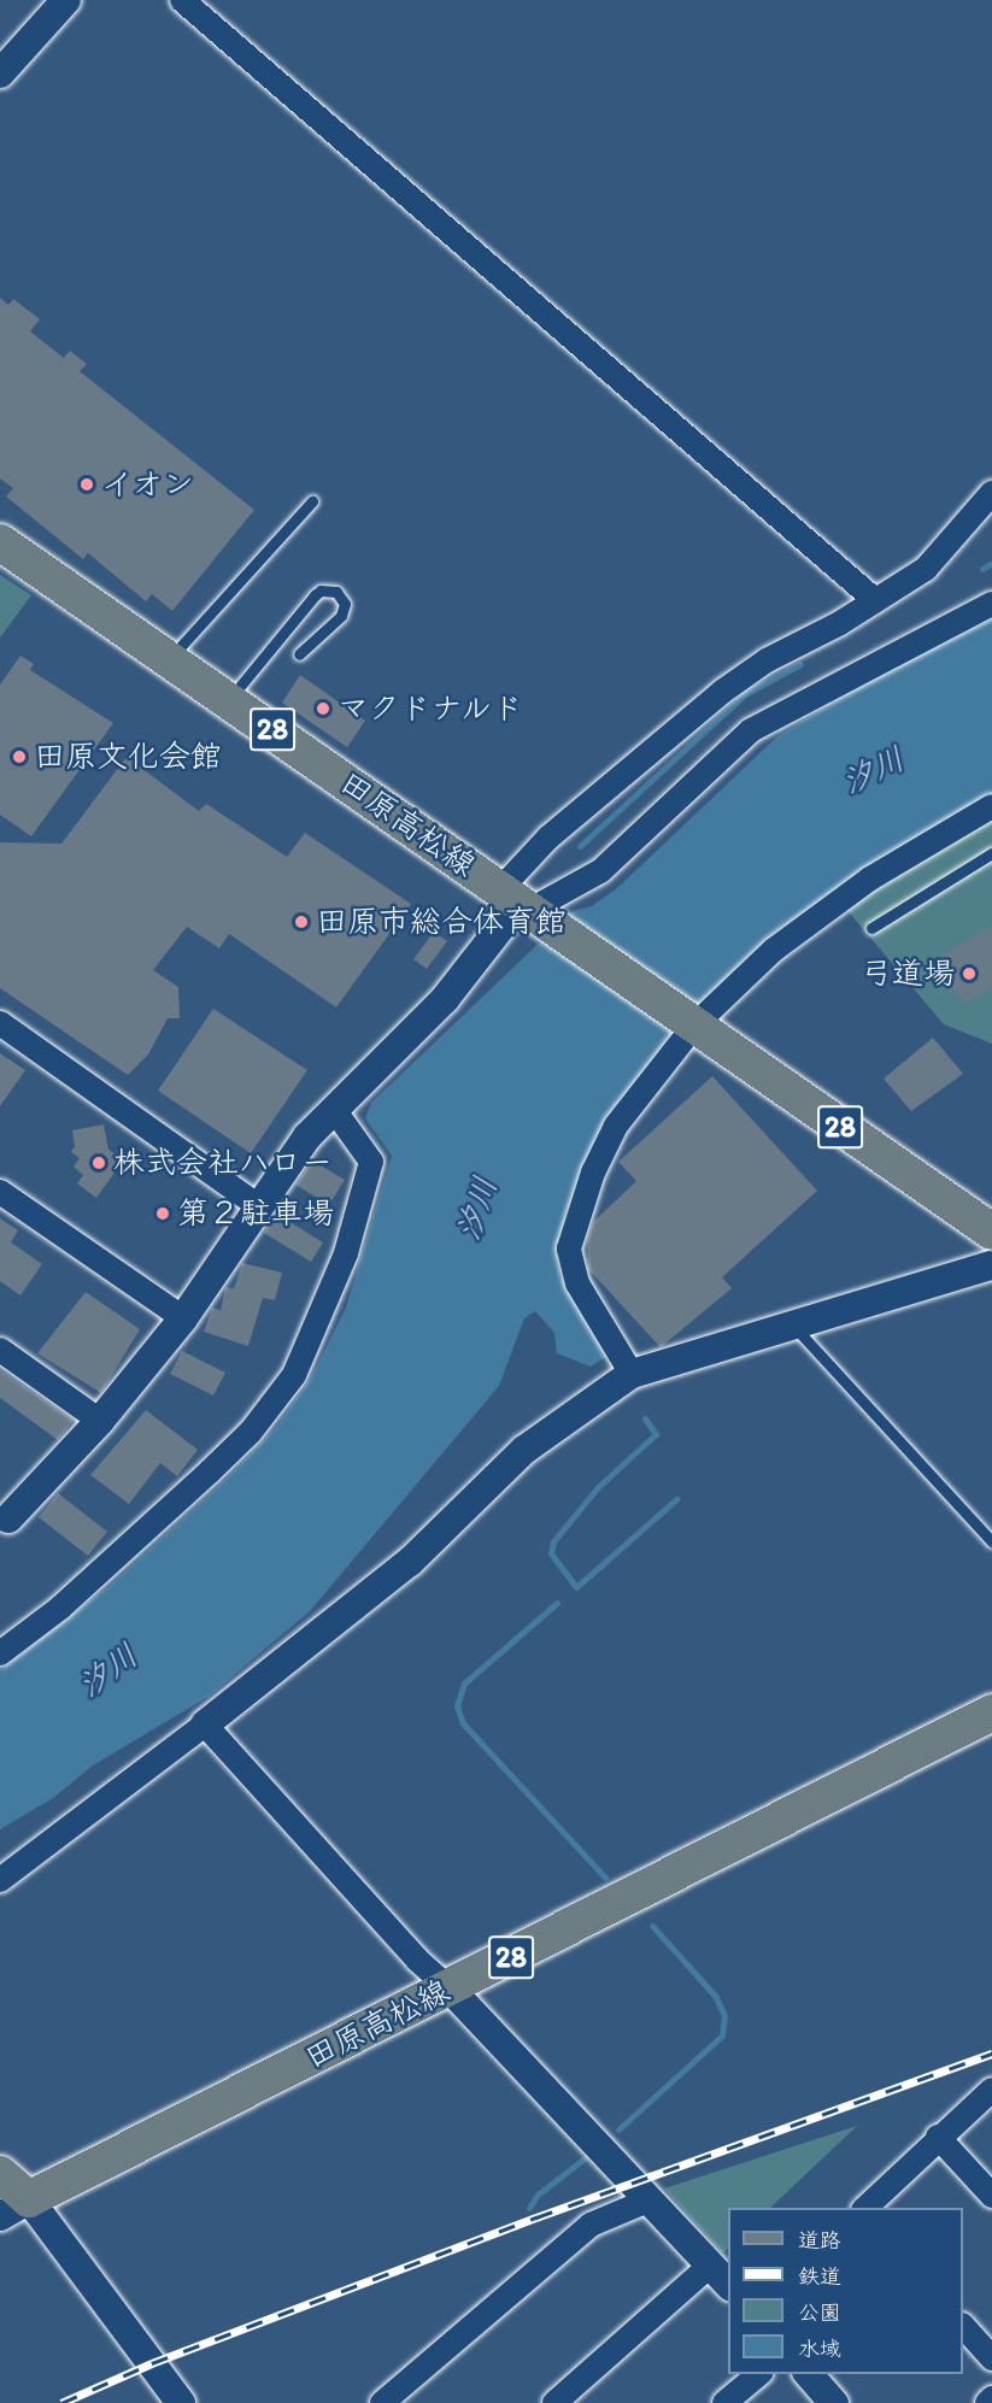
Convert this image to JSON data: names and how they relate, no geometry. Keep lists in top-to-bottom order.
{
  "streets": {
    "main road": ["28", "田原高松線"]
  },
  "water": ["汐川"],
  "places": [
    "イオン",
    "マクドナルド",
    "田原文化会館",
    "田原市総合体育館",
    "弓道場",
    "株式会社ハロー",
    "第２駐車場"
  ],
  "legend": [
    "道路",
    "鉄道",
    "公園",
    "水域"
  ]
}
